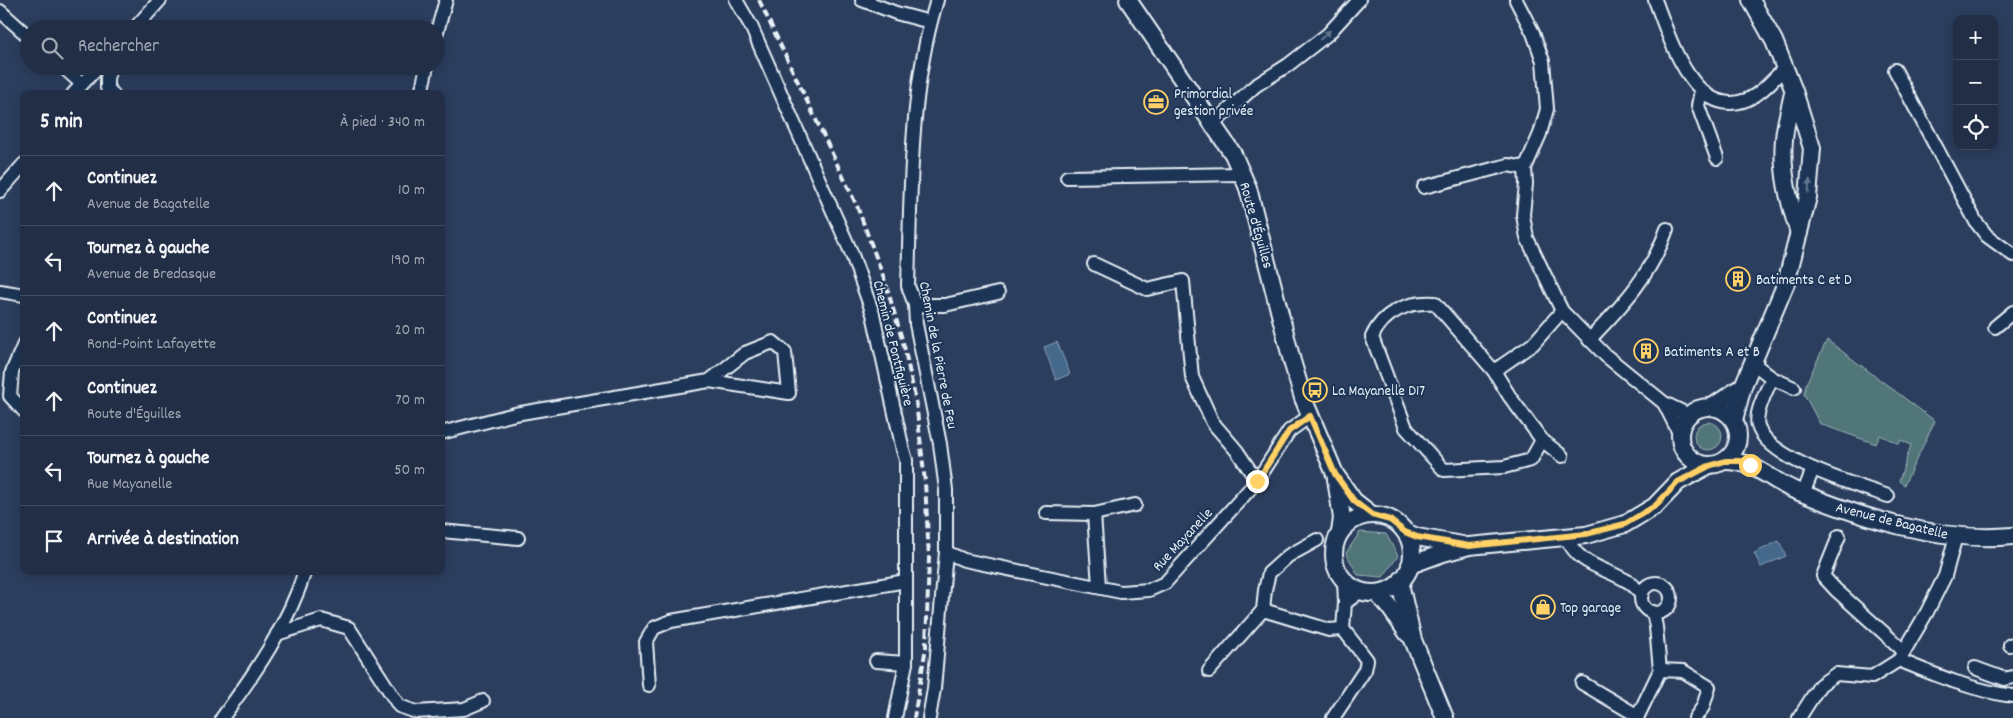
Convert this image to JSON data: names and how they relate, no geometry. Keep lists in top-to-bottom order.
{
  "streets": {
    "street": [
      "Route d'Éguilles",
      "Chemin de Fontfiguière",
      "Chemin de la Pierre de Feu",
      "Avenue de Bagatelle",
      "Rue Mayanelle"
    ]
  },
  "crossings": [
    ["Route d'Éguilles", "Rue Mayanelle"],
    ["Chemin de la Pierre de Feu", "Rue Mayanelle"]
  ],
  "places": {
    "office": ["Primordial gestion privée"],
    "building": ["Batiments C et D", "Batiments A et B"],
    "bus stop": ["La Mayanelle D17"],
    "shop": ["Top garage"]
  },
  "page": {
    "map_buttons": ["+", "−"],
    "search": "Rechercher",
    "heading": ["5 min", "À pied · 340 m"],
    "list": [
      ["Continuez", "Avenue de Bagatelle", "10 m"],
      ["Tournez à gauche", "Avenue de Bredasque", "190 m"],
      ["Continuez", "Rond-Point Lafayette", "20 m"],
      ["Continuez", "Route d'Éguilles", "70 m"],
      ["Tournez à gauche", "Rue Mayanelle", "50 m"],
      "Arrivée à destination"
    ]
  }
}
